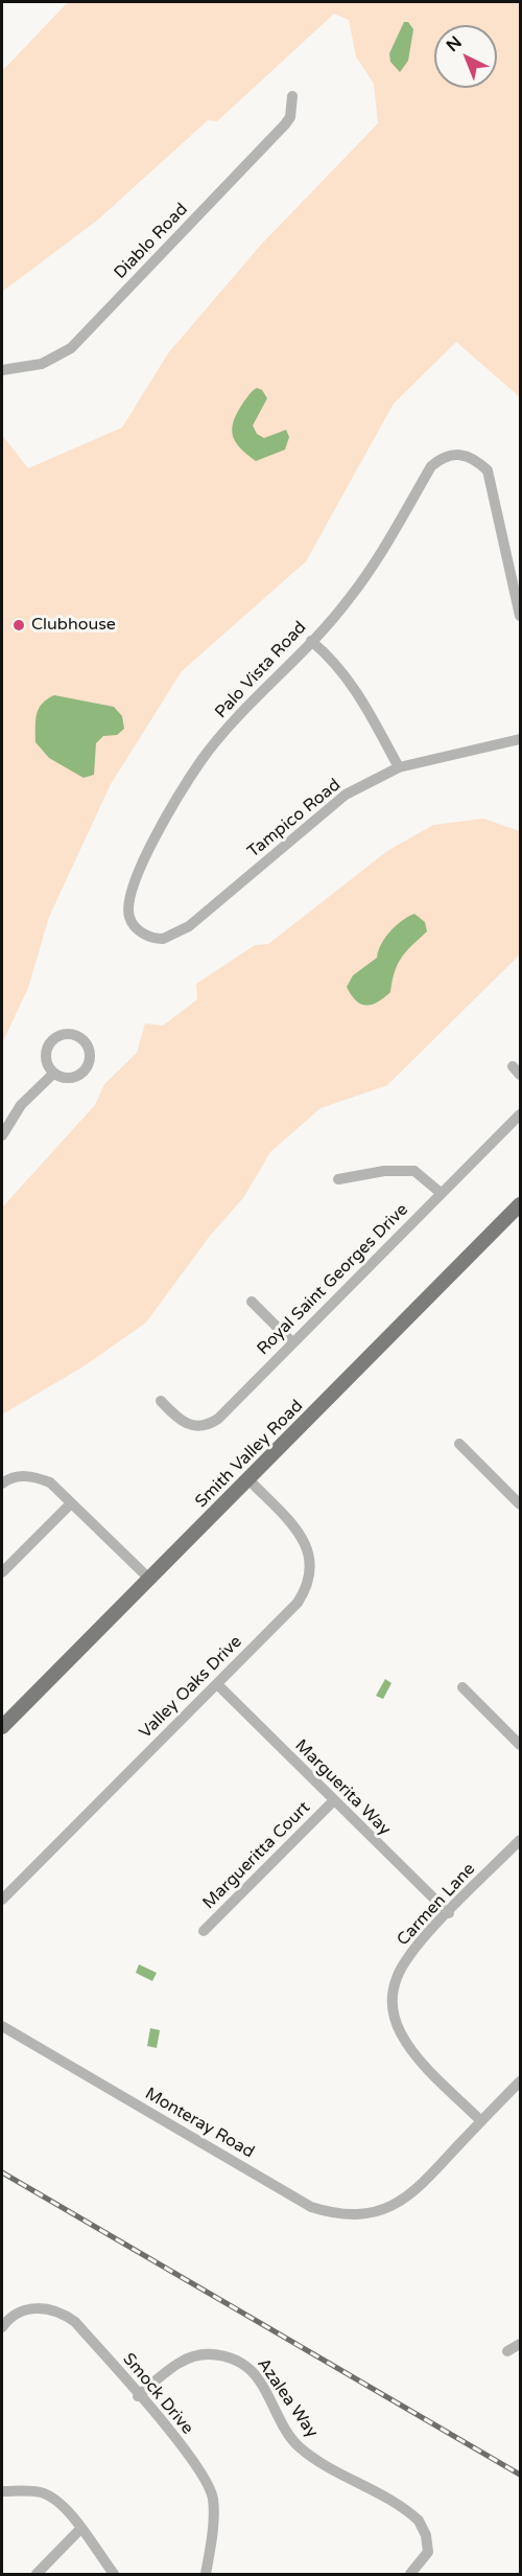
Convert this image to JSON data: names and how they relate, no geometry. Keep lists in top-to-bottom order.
{
  "streets": {
    "main road": ["Smith Valley Road"],
    "street": [
      "Diablo Road",
      "Palo Vista Road",
      "Tampico Road",
      "Royal Saint Georges Drive",
      "Valley Oaks Drive",
      "Marguerita Way",
      "Margueritta Court",
      "Carmen Lane",
      "Monteray Road",
      "Smock Drive",
      "Azalea Way"
    ]
  },
  "crossings": [
    ["Palo Vista Road", "Tampico Road"],
    ["Smith Valley Road", "Valley Oaks Drive"],
    ["Valley Oaks Drive", "Marguerita Way"],
    ["Marguerita Way", "Margueritta Court"],
    ["Marguerita Way", "Carmen Lane"],
    ["Carmen Lane", "Monteray Road"],
    ["Smock Drive", "Azalea Way"]
  ],
  "places": ["Clubhouse"],
  "north": "top left"
}
